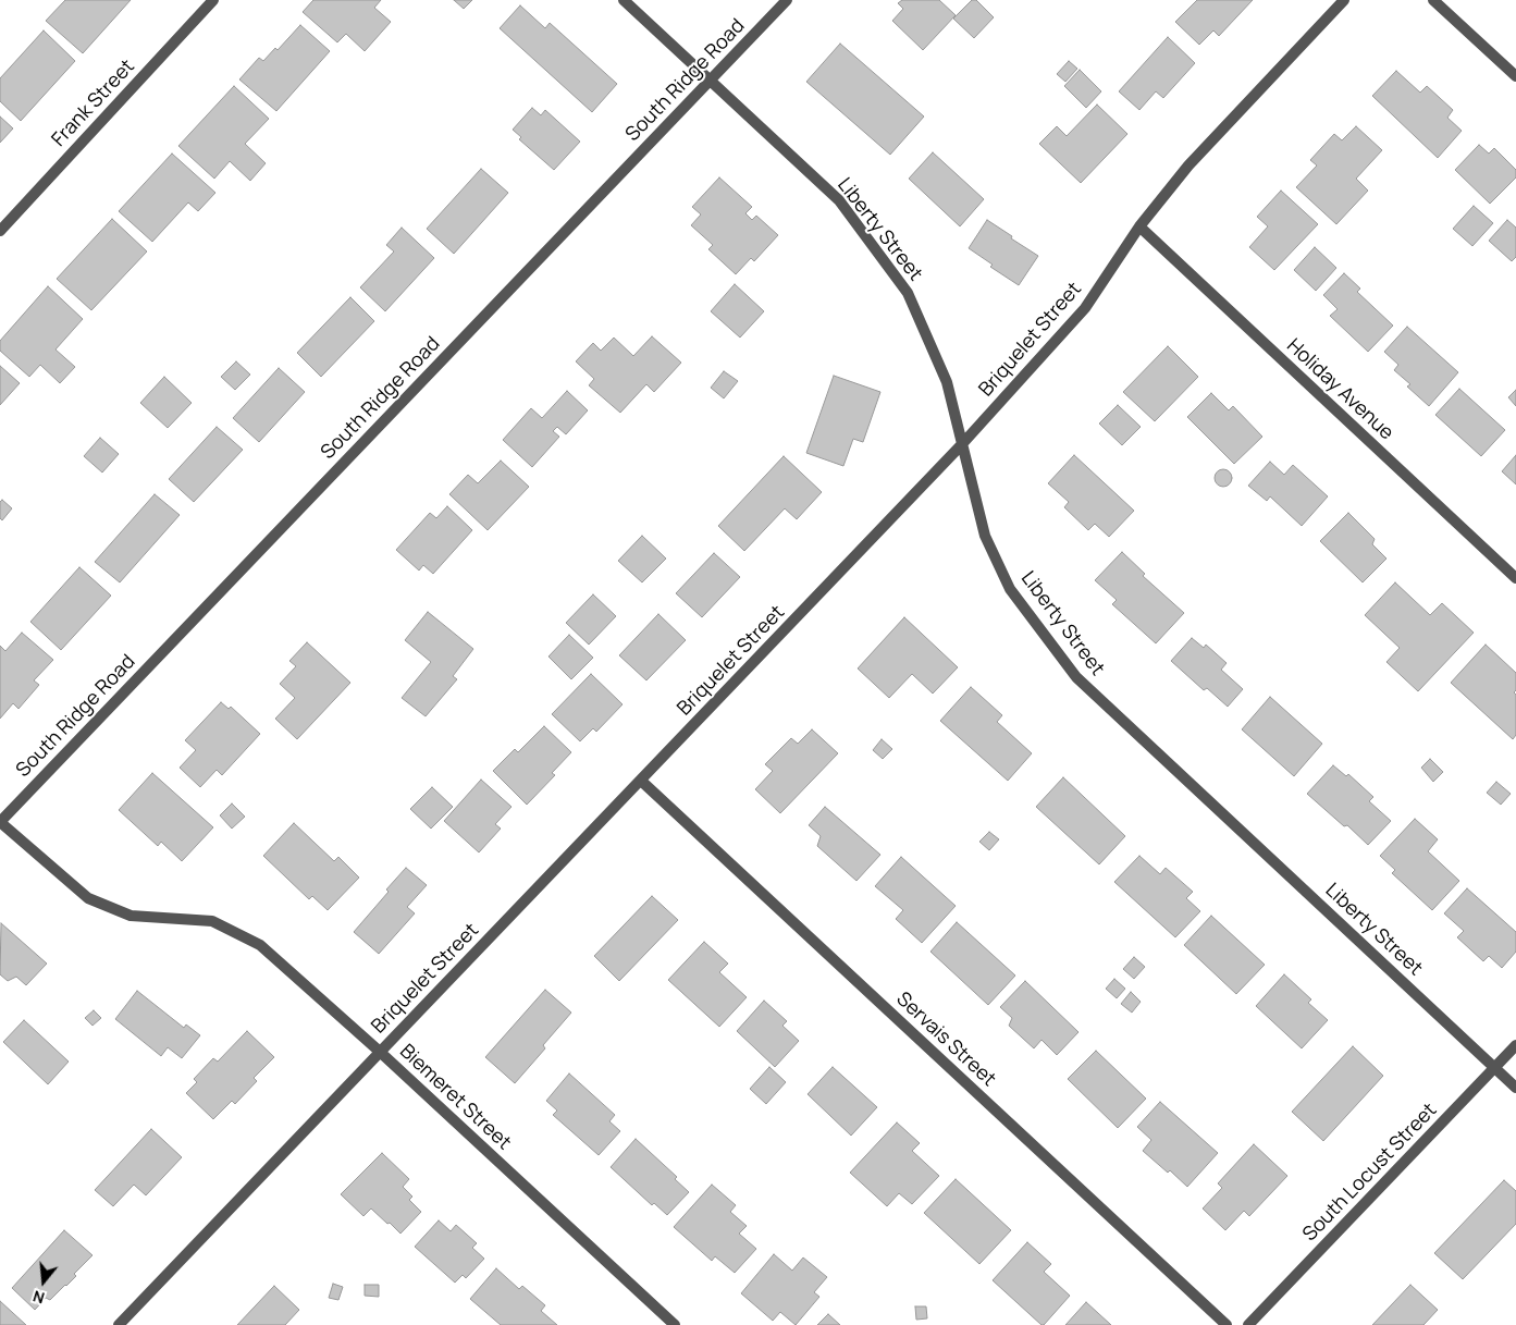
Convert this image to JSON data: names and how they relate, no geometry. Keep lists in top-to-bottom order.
{
  "streets": {
    "street": [
      "South Ridge Road",
      "Frank Street",
      "Liberty Street",
      "Briquelet Street",
      "Holiday Avenue",
      "Servais Street",
      "Biemeret Street",
      "South Locust Street"
    ]
  },
  "crossings": [
    ["South Ridge Road", "Liberty Street"],
    ["South Ridge Road", "Biemeret Street"],
    ["Liberty Street", "Briquelet Street"],
    ["Liberty Street", "South Locust Street"],
    ["Briquelet Street", "Holiday Avenue"],
    ["Briquelet Street", "Servais Street"],
    ["Briquelet Street", "Biemeret Street"]
  ],
  "north": "bottom"
}
